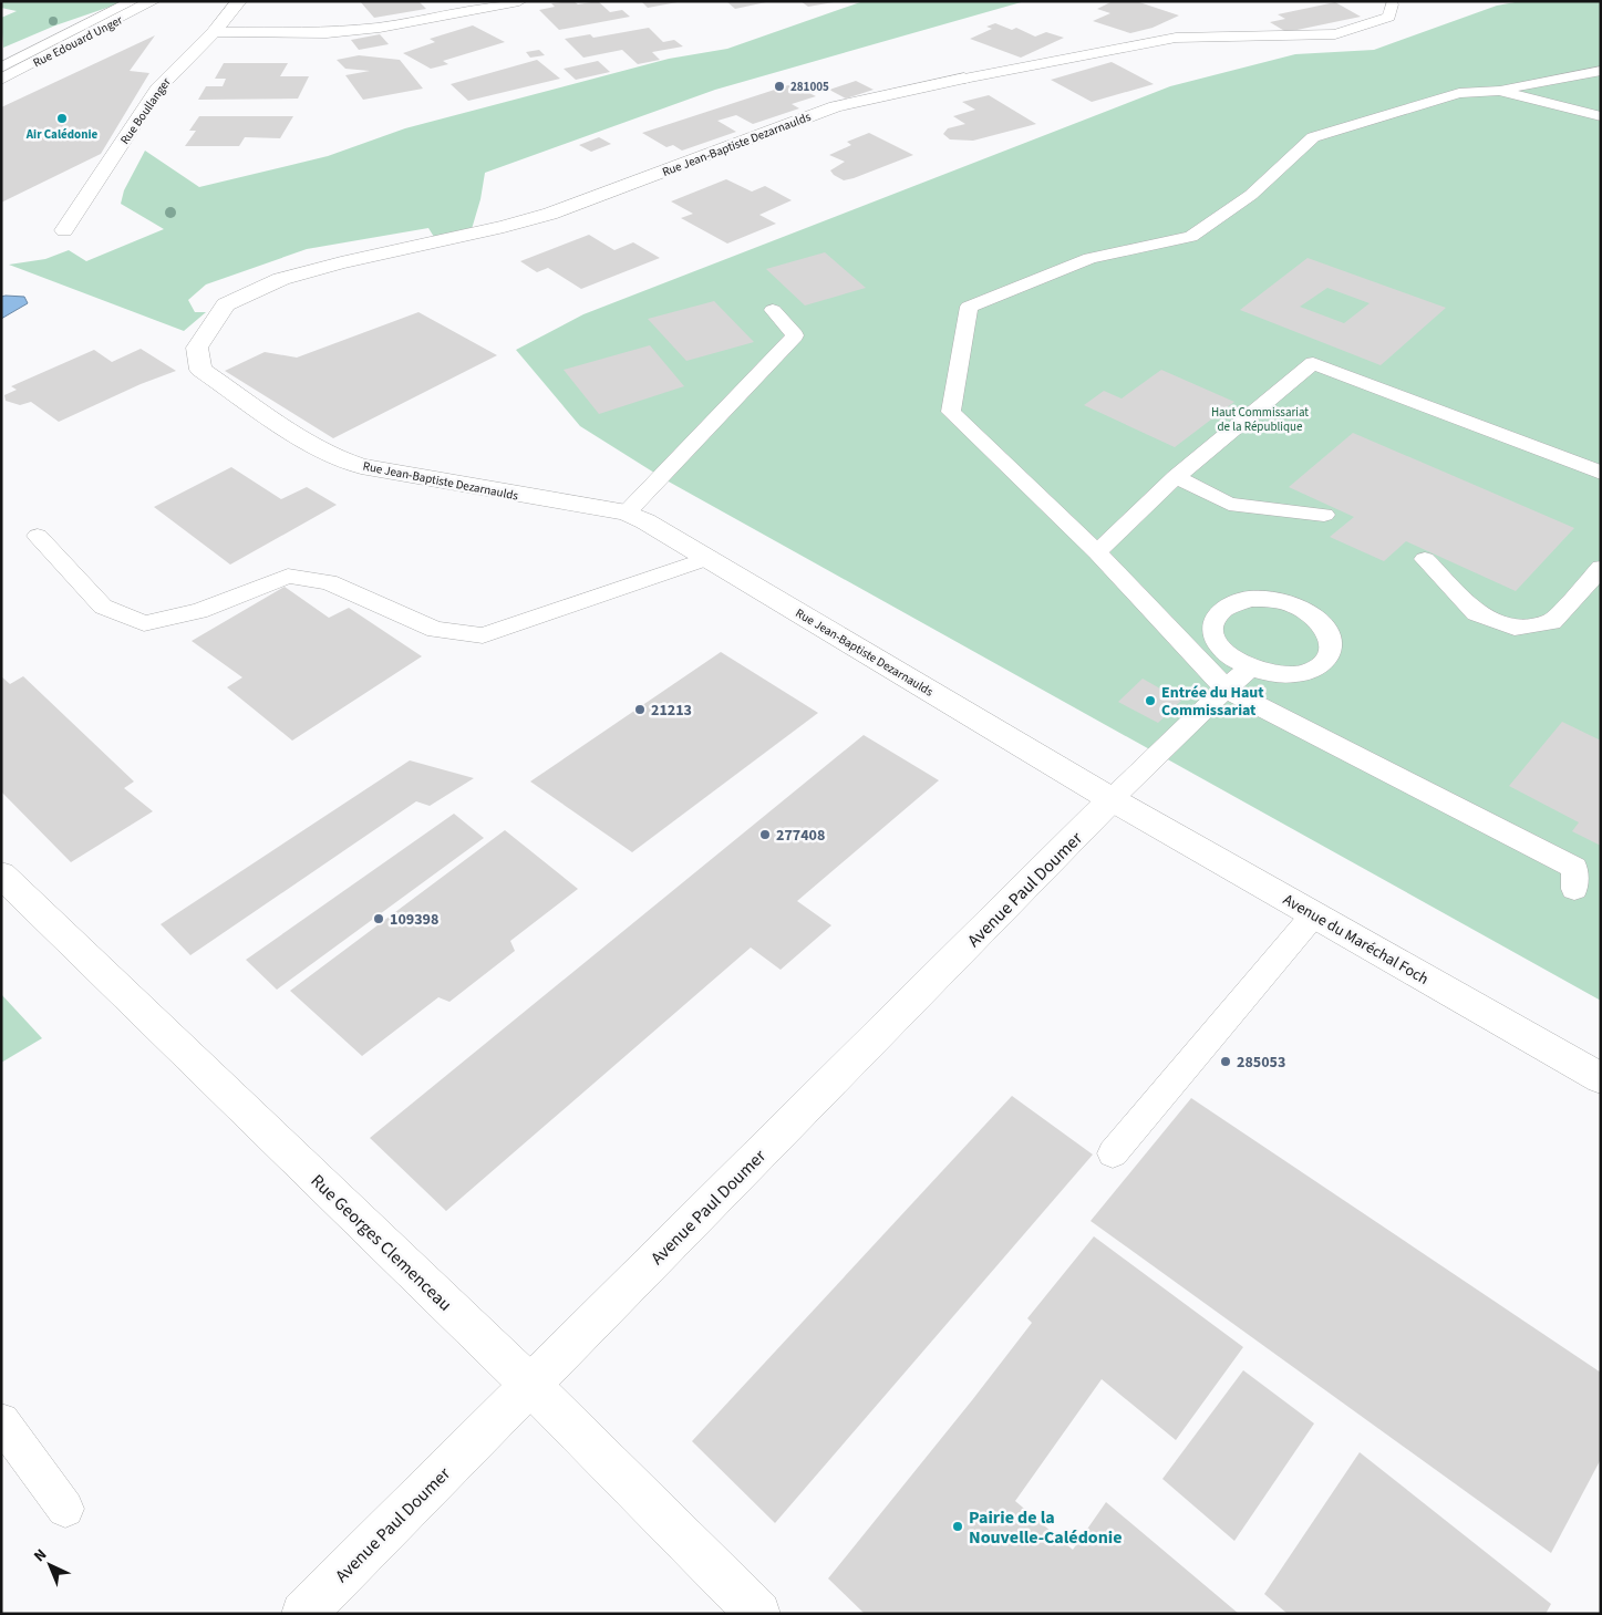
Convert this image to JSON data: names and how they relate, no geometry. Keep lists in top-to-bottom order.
{
  "streets": {
    "street": [
      "Rue Edouard Unger",
      "Rue Boullanger",
      "Rue Jean-Baptiste Dezarnaulds",
      "Avenue Paul Doumer",
      "Avenue du Maréchal Foch",
      "Rue Georges Clemenceau"
    ]
  },
  "crossings": [
    ["Rue Jean-Baptiste Dezarnaulds", "Avenue Paul Doumer"],
    ["Rue Jean-Baptiste Dezarnaulds", "Avenue du Maréchal Foch"],
    ["Avenue Paul Doumer", "Avenue du Maréchal Foch"],
    ["Avenue Paul Doumer", "Rue Georges Clemenceau"]
  ],
  "parks": ["Haut Commissariat de la République"],
  "places": [
    "281005",
    "Air Calédonie",
    "Entrée du Haut Commissariat",
    "21213",
    "277408",
    "109398",
    "285053",
    "Pairie de la Nouvelle-Calédonie"
  ],
  "north": "top left"
}
